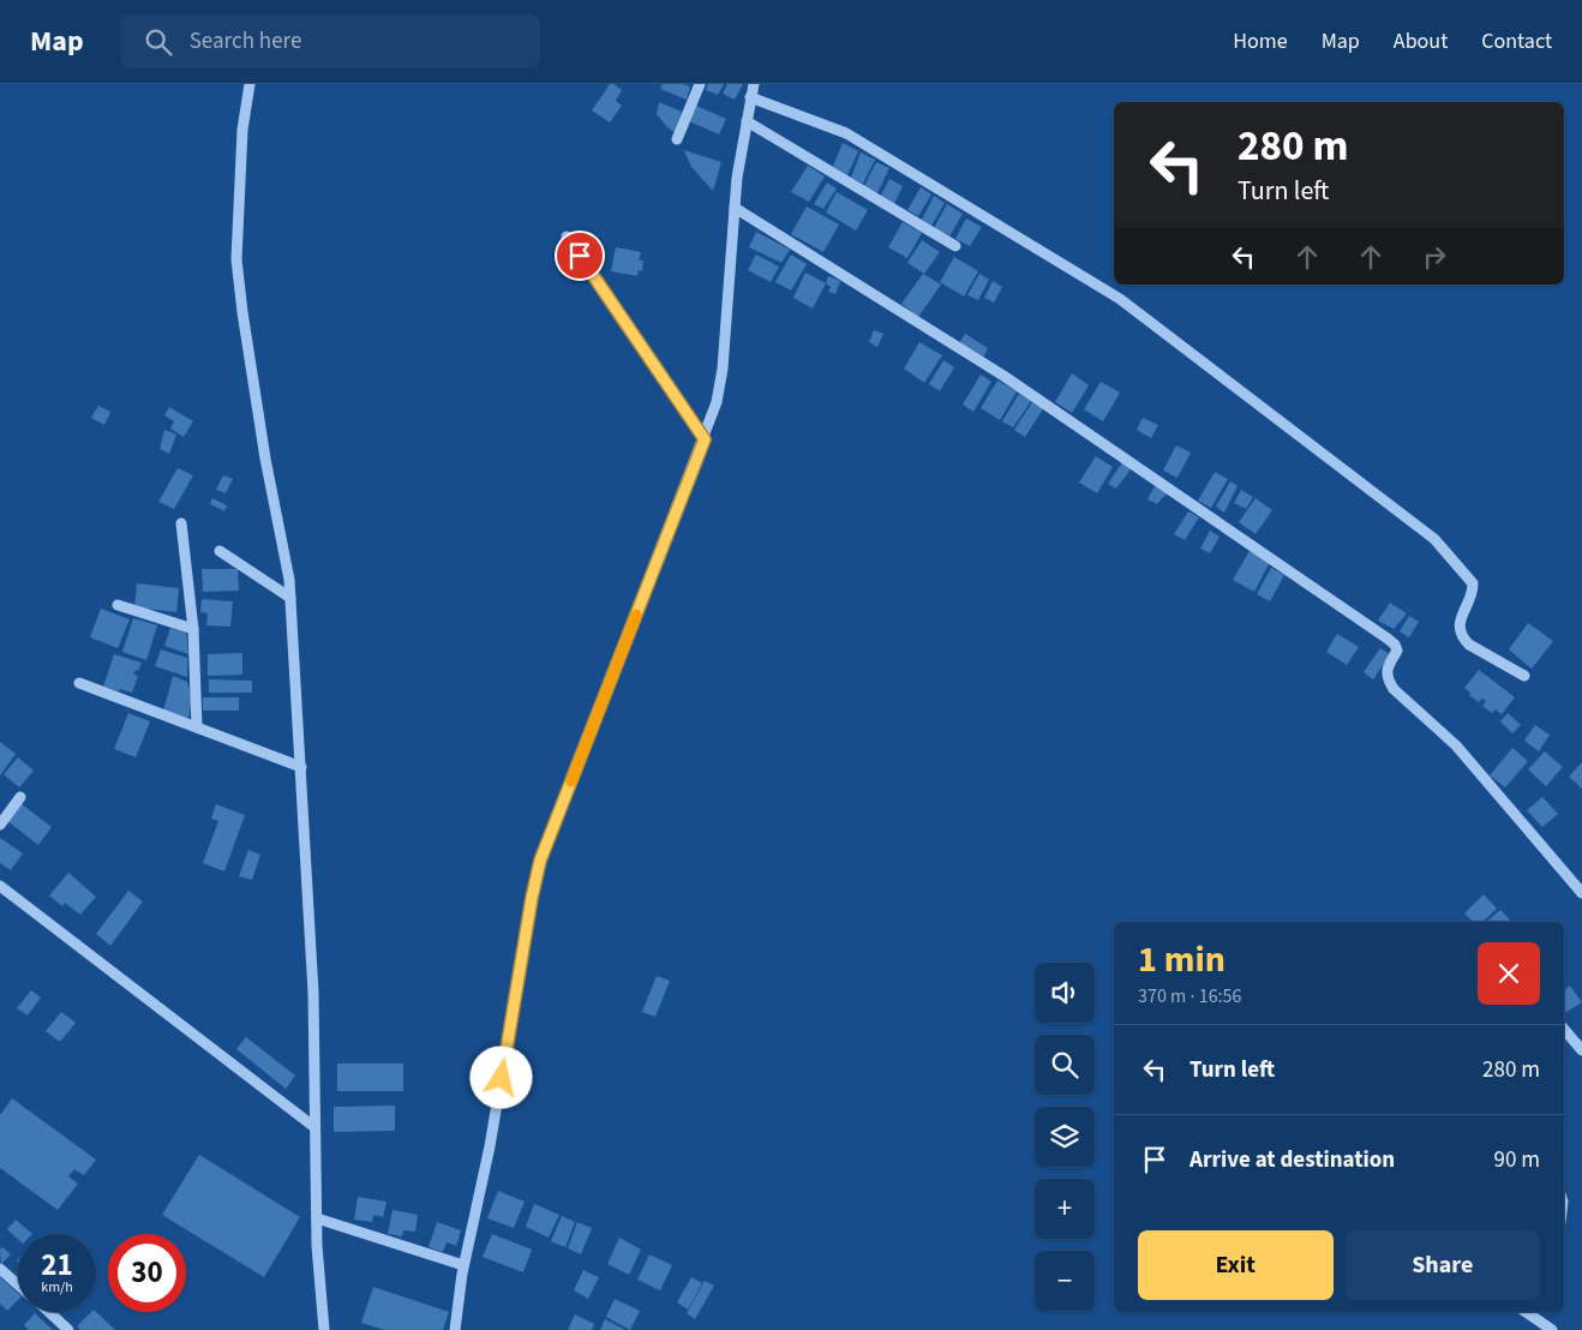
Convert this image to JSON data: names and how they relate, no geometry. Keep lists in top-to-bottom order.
{
  "page": {
    "header": "Map",
    "search": "Search here",
    "nav": [
      "Home",
      "Map",
      "About",
      "Contact"
    ],
    "turn": ["280 m", "Turn left"],
    "heading": ["1 min", "370 m · 16:56"],
    "map_buttons": ["+", "−"],
    "list": [
      {
        "name": "Turn left",
        "value": "280 m"
      },
      {
        "name": "Arrive at destination",
        "value": "90 m"
      }
    ],
    "buttons": ["Exit", "Share"],
    "speed": "21 km/h",
    "limit": "30"
  }
}
